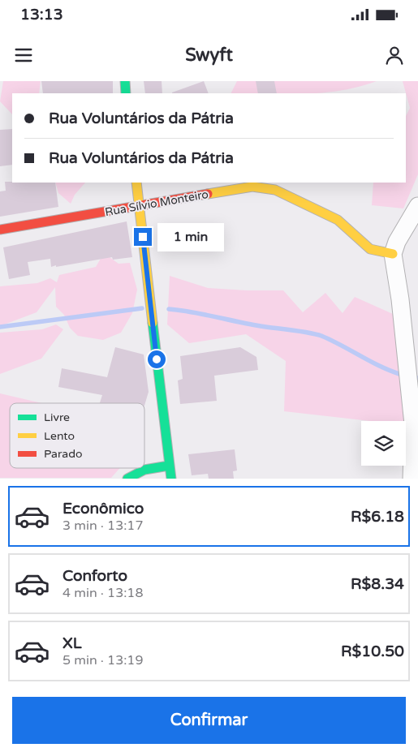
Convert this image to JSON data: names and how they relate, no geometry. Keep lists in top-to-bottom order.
{
  "streets": {
    "street": ["Rua Sílvio Monteiro"]
  },
  "legend": ["Livre", "Lento", "Parado"],
  "page": {
    "status": "13:13",
    "header": "Swyft",
    "banner": ["Rua Voluntários da Pátria", "Rua Voluntários da Pátria"],
    "bubble": "1 min",
    "list": [
      {
        "name": "Econômico",
        "note": "3 min · 13:17",
        "value": "R$6.18"
      },
      {
        "name": "Conforto",
        "note": "4 min · 13:18",
        "value": "R$8.34"
      },
      {
        "name": "XL",
        "note": "5 min · 13:19",
        "value": "R$10.50"
      }
    ],
    "buttons": "Confirmar"
  }
}
